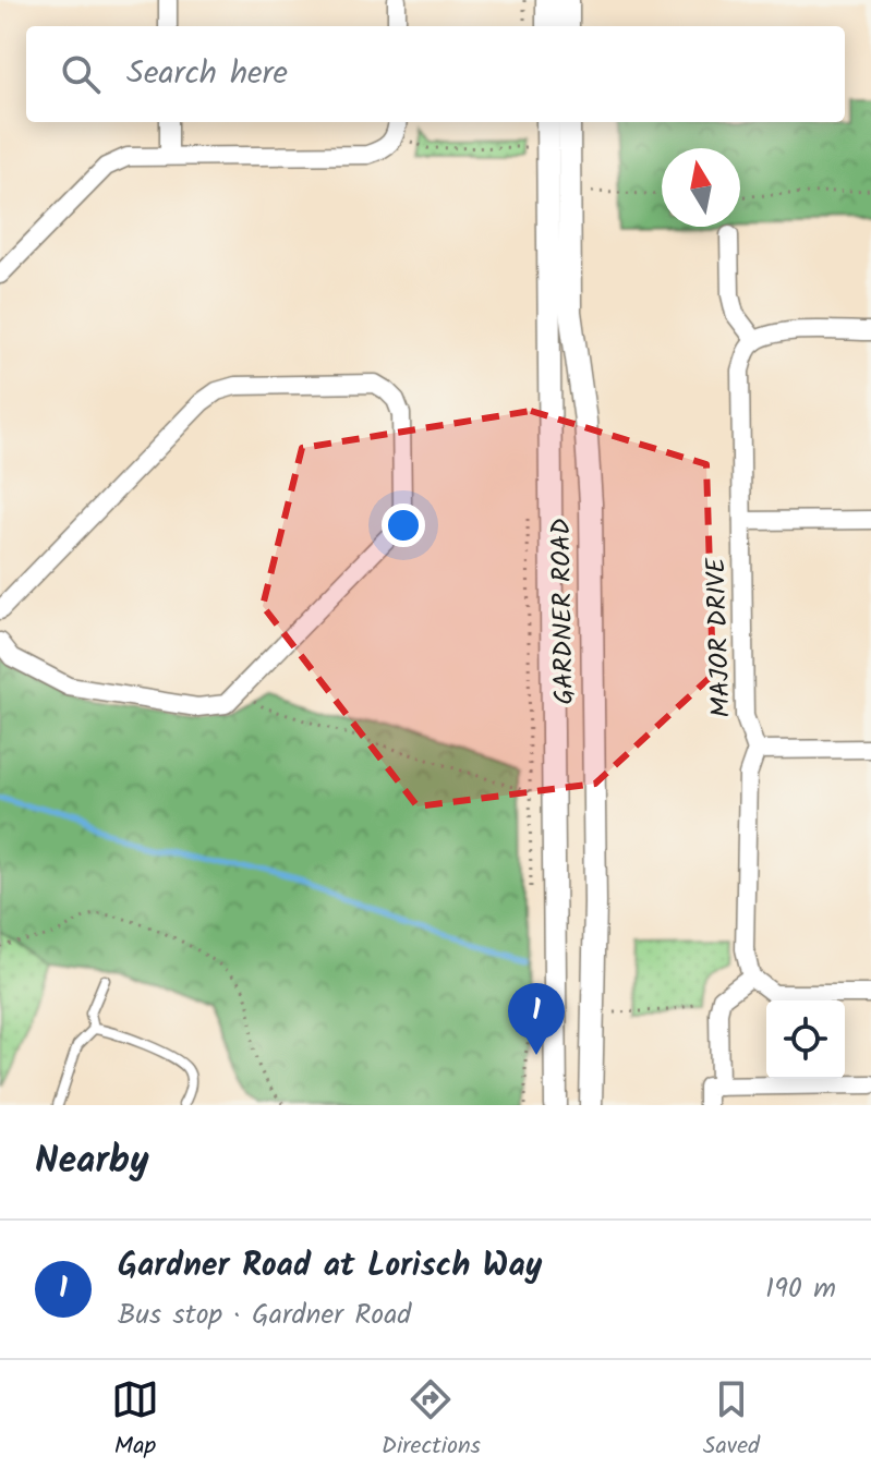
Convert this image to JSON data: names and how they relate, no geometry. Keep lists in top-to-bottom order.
{
  "streets": {
    "street": ["GARDNER ROAD", "MAJOR DRIVE"]
  },
  "north": "top",
  "page": {
    "search": "Search here",
    "pins": "1",
    "heading": "Nearby",
    "list": [
      {
        "mark": "1",
        "name": "Gardner Road at Lorisch Way",
        "note": "Bus stop · Gardner Road",
        "value": "190 m"
      }
    ],
    "nav": ["Map", "Directions", "Saved"]
  }
}
